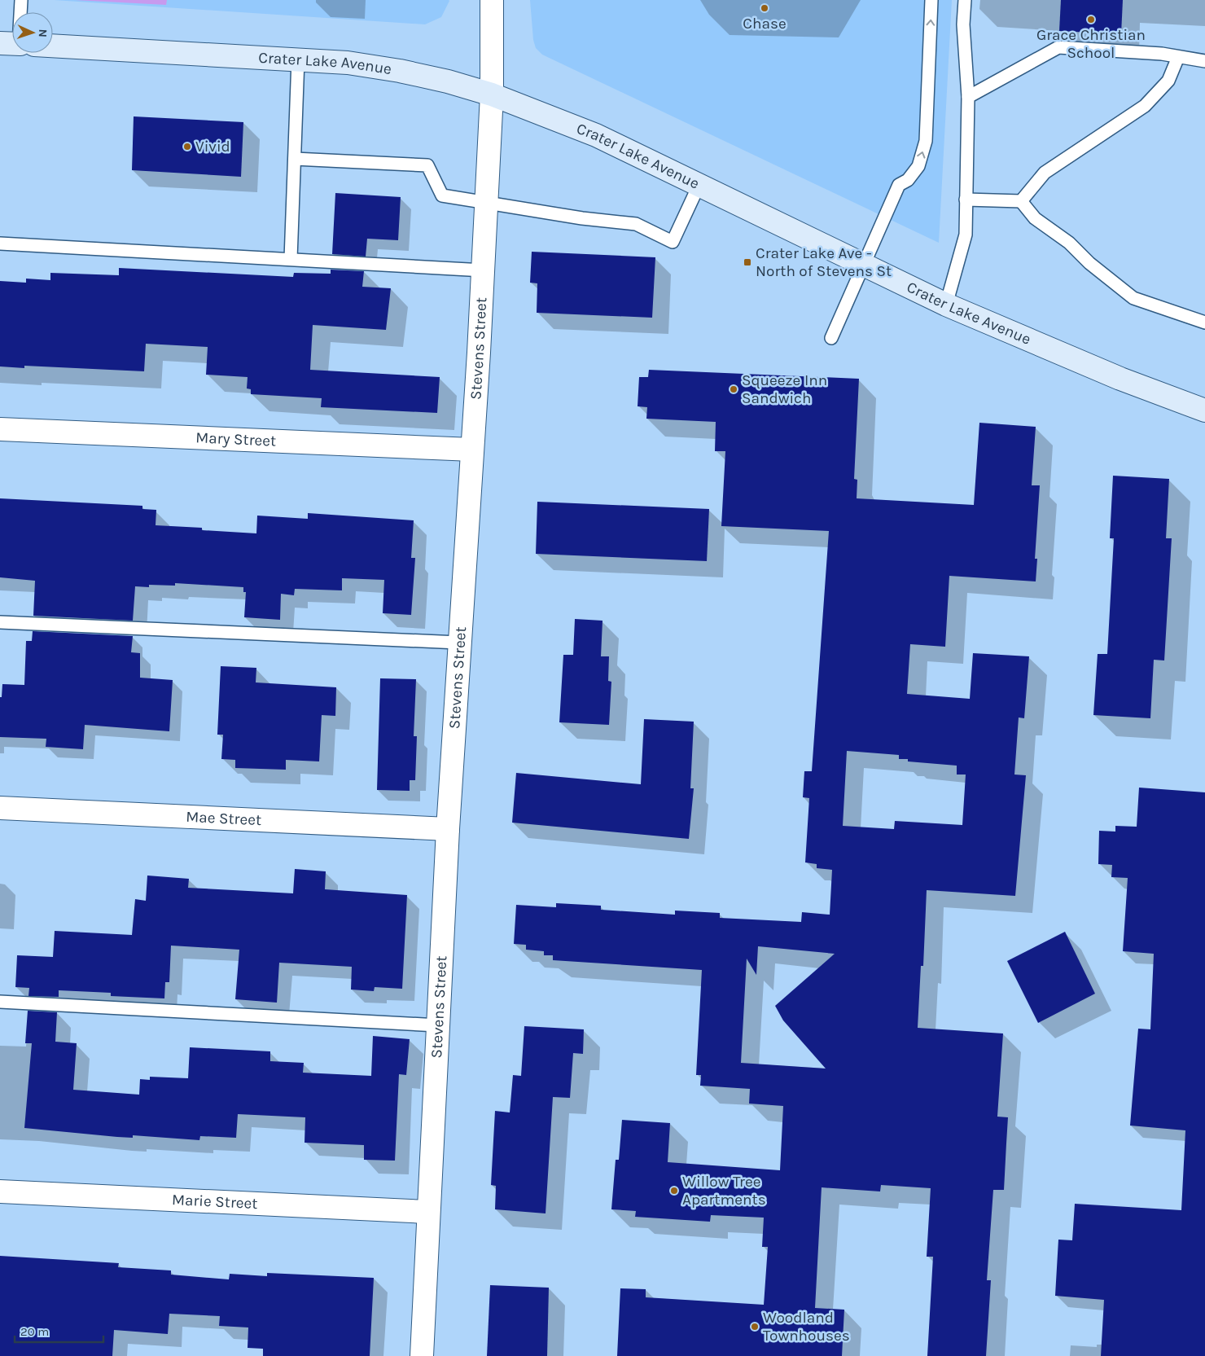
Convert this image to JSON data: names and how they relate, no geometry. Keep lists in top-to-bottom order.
{
  "streets": {
    "main road": ["Crater Lake Avenue"],
    "street": [
      "Stevens Street",
      "Mary Street",
      "Mae Street",
      "Marie Street"
    ]
  },
  "crossings": [
    ["Crater Lake Avenue", "Stevens Street"],
    ["Stevens Street", "Mary Street"],
    ["Stevens Street", "Mae Street"],
    ["Stevens Street", "Marie Street"]
  ],
  "places": {
    "other": [
      "Chase",
      "Grace Christian School",
      "Vivid",
      "Squeeze Inn Sandwich",
      "Willow Tree Apartments",
      "Woodland Townhouses"
    ],
    "transit": ["Crater Lake Ave - North of Stevens St"]
  },
  "scale_bar": "20 m",
  "north": "right"
}
